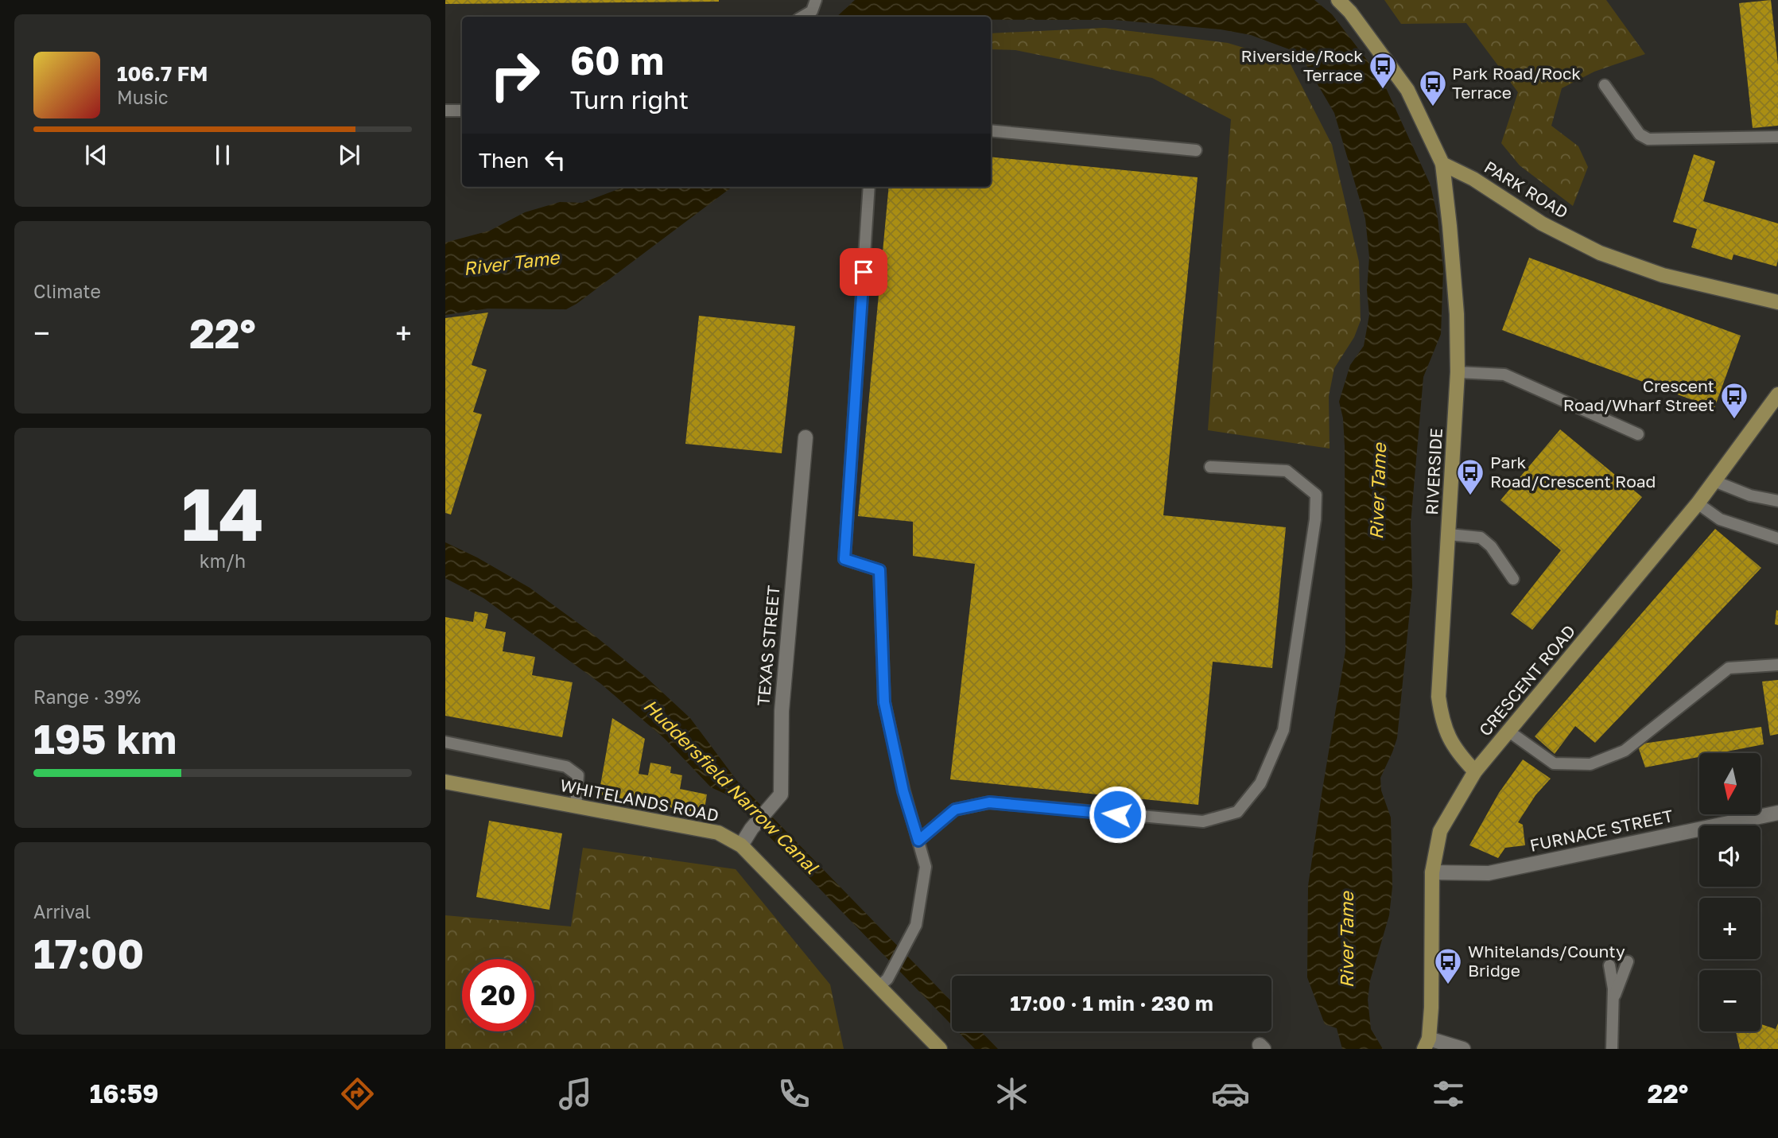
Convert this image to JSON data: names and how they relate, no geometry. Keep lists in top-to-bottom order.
{
  "streets": {
    "main road": [
      "PARK ROAD",
      "RIVERSIDE",
      "CRESCENT ROAD",
      "WHITELANDS ROAD"
    ],
    "street": ["TEXAS STREET", "FURNACE STREET"]
  },
  "crossings": [
    ["PARK ROAD", "RIVERSIDE"],
    ["RIVERSIDE", "CRESCENT ROAD"],
    ["TEXAS STREET", "WHITELANDS ROAD"],
    ["CRESCENT ROAD", "FURNACE STREET"]
  ],
  "water": ["River Tame", "Huddersfield Narrow Canal"],
  "places": {
    "bus stop": [
      "Riverside/Rock Terrace",
      "Park Road/Rock Terrace",
      "Crescent Road/Wharf Street",
      "Park Road/Crescent Road",
      "Whitelands/County Bridge"
    ]
  },
  "north": "bottom",
  "page": {
    "turn": ["60 m", "Turn right"],
    "song": ["106.7 FM", "Music"],
    "then": "Then",
    "tile": [
      "Climate",
      ["14", "km/h"],
      ["Range · 39%", "195 km"],
      ["Arrival", "17:00"]
    ],
    "heat": ["−", "22°", "+"],
    "map_buttons": ["+", "−"],
    "limit": "20",
    "trip": "17:00 · 1 min · 230 m",
    "tabs": ["16:59", "22°"]
  }
}
